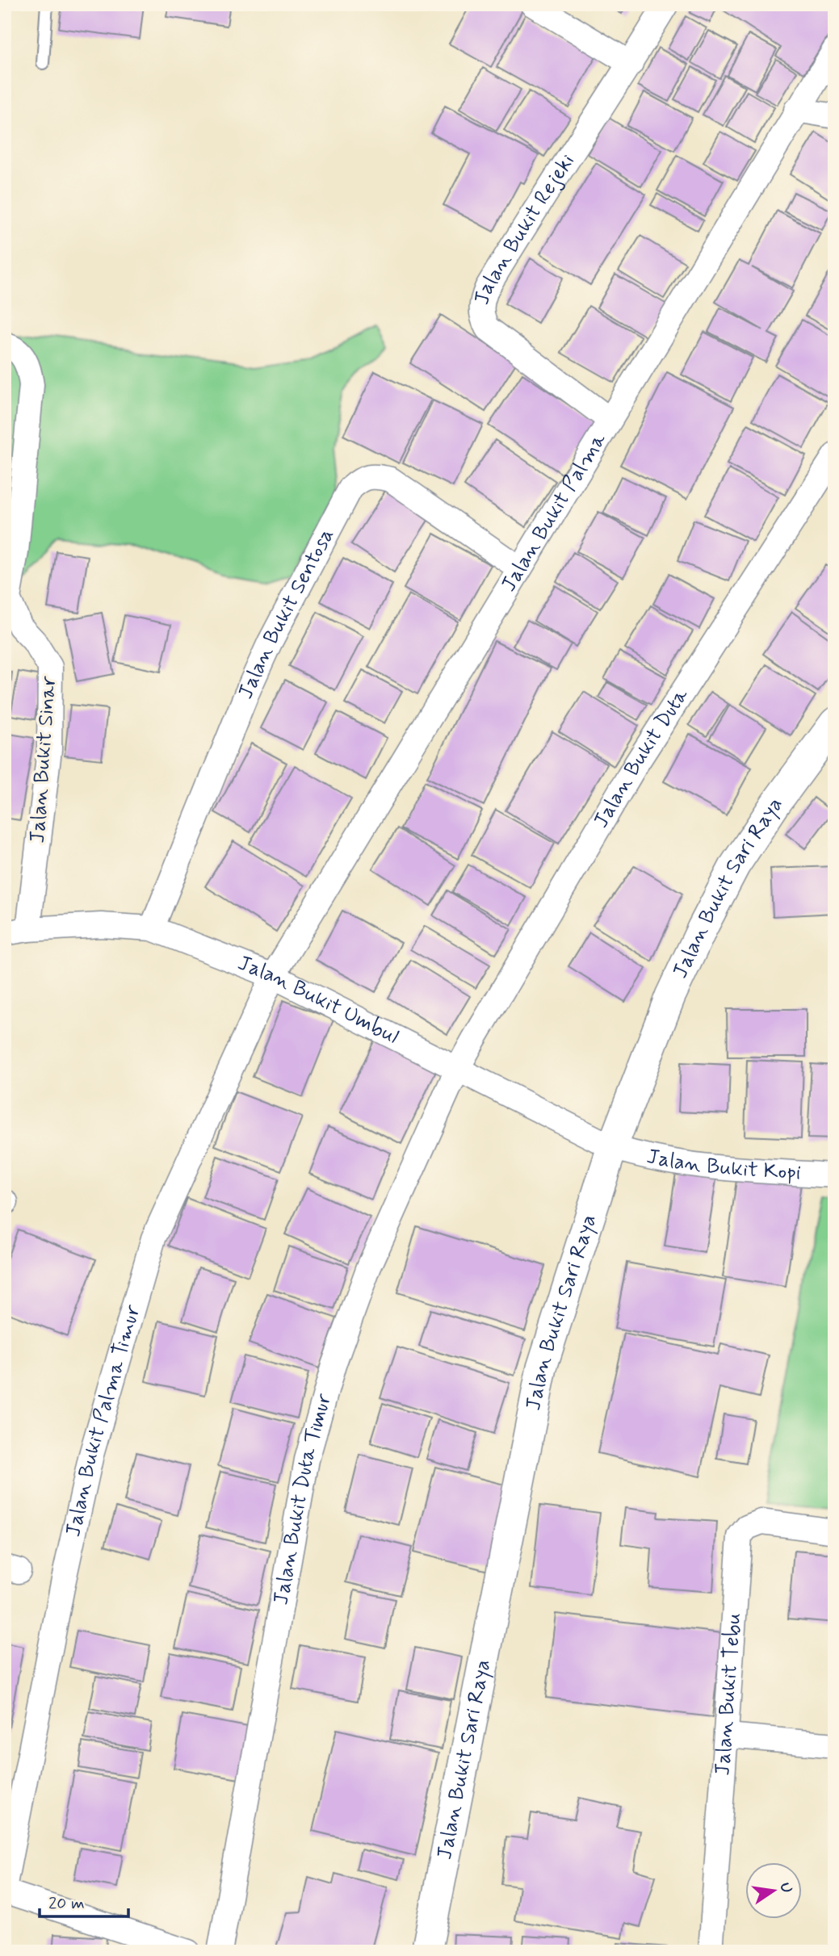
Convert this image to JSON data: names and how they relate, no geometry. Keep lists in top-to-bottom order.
{
  "streets": {
    "street": [
      "Jalan Bukit Rejeki",
      "Jalan Bukit Palma",
      "Jalan Bukit Sentosa",
      "Jalan Bukit Duta",
      "Jalan Bukit Sinar",
      "Jalan Bukit Sari Raya",
      "Jalan Bukit Umbul",
      "Jalan Bukit Kopi",
      "Jalan Bukit Palma Timur",
      "Jalan Bukit Duta Timur",
      "Jalan Bukit Tebu"
    ]
  },
  "crossings": [
    ["Jalan Bukit Rejeki", "Jalan Bukit Palma"],
    ["Jalan Bukit Palma", "Jalan Bukit Sentosa"],
    ["Jalan Bukit Palma", "Jalan Bukit Umbul"],
    ["Jalan Bukit Palma", "Jalan Bukit Palma Timur"],
    ["Jalan Bukit Sentosa", "Jalan Bukit Umbul"],
    ["Jalan Bukit Duta", "Jalan Bukit Umbul"],
    ["Jalan Bukit Duta", "Jalan Bukit Duta Timur"],
    ["Jalan Bukit Sinar", "Jalan Bukit Umbul"],
    ["Jalan Bukit Sari Raya", "Jalan Bukit Umbul"],
    ["Jalan Bukit Sari Raya", "Jalan Bukit Kopi"],
    ["Jalan Bukit Umbul", "Jalan Bukit Kopi"],
    ["Jalan Bukit Umbul", "Jalan Bukit Palma Timur"],
    ["Jalan Bukit Umbul", "Jalan Bukit Duta Timur"]
  ],
  "scale_bar": "20 m",
  "north": "right"
}
